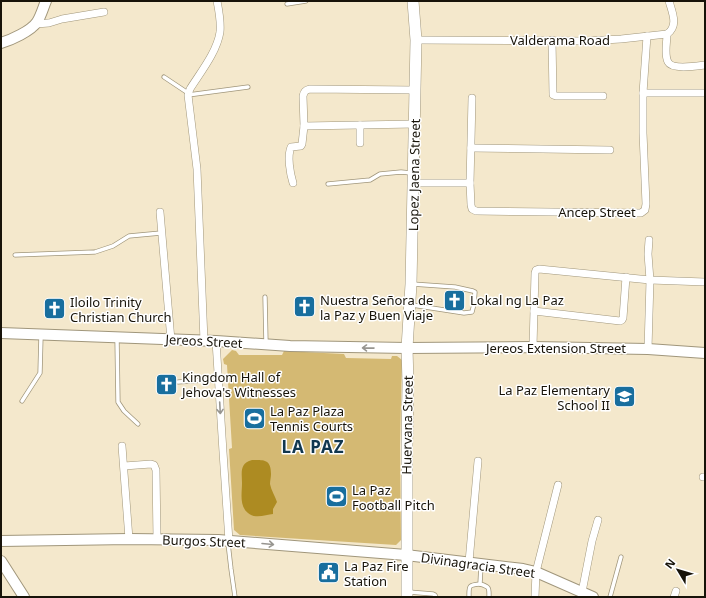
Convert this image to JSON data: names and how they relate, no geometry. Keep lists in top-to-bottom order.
{
  "streets": {
    "main road": ["Lopez Jaena Street", "Huervana Street"],
    "street": [
      "Valderama Road",
      "Ancep Street",
      "Jereos Street",
      "Jereos Extension Street",
      "Burgos Street",
      "Divinagracia Street"
    ]
  },
  "crossings": [
    ["Valderama Road", "Lopez Jaena Street"],
    ["Valderama Road", "Ancep Street"],
    ["Lopez Jaena Street", "Jereos Street"],
    ["Lopez Jaena Street", "Jereos Extension Street"],
    ["Lopez Jaena Street", "Huervana Street"],
    ["Jereos Street", "Jereos Extension Street"],
    ["Jereos Street", "Huervana Street"],
    ["Jereos Extension Street", "Huervana Street"],
    ["Huervana Street", "Burgos Street"],
    ["Huervana Street", "Divinagracia Street"],
    ["Burgos Street", "Divinagracia Street"]
  ],
  "one_way": ["Burgos Street"],
  "districts": ["LA PAZ"],
  "places": {
    "church": [
      "Lokal ng La Paz",
      "Nuestra Señora de la Paz y Buen Viaje",
      "Iloilo Trinity Christian Church",
      "Kingdom Hall of Jehova's Witnesses"
    ],
    "school or university": ["La Paz Elementary School II"],
    "sports": ["La Paz Plaza Tennis Courts", "La Paz Football Pitch"],
    "public building": ["La Paz Fire Station"]
  },
  "north": "top left"
}
